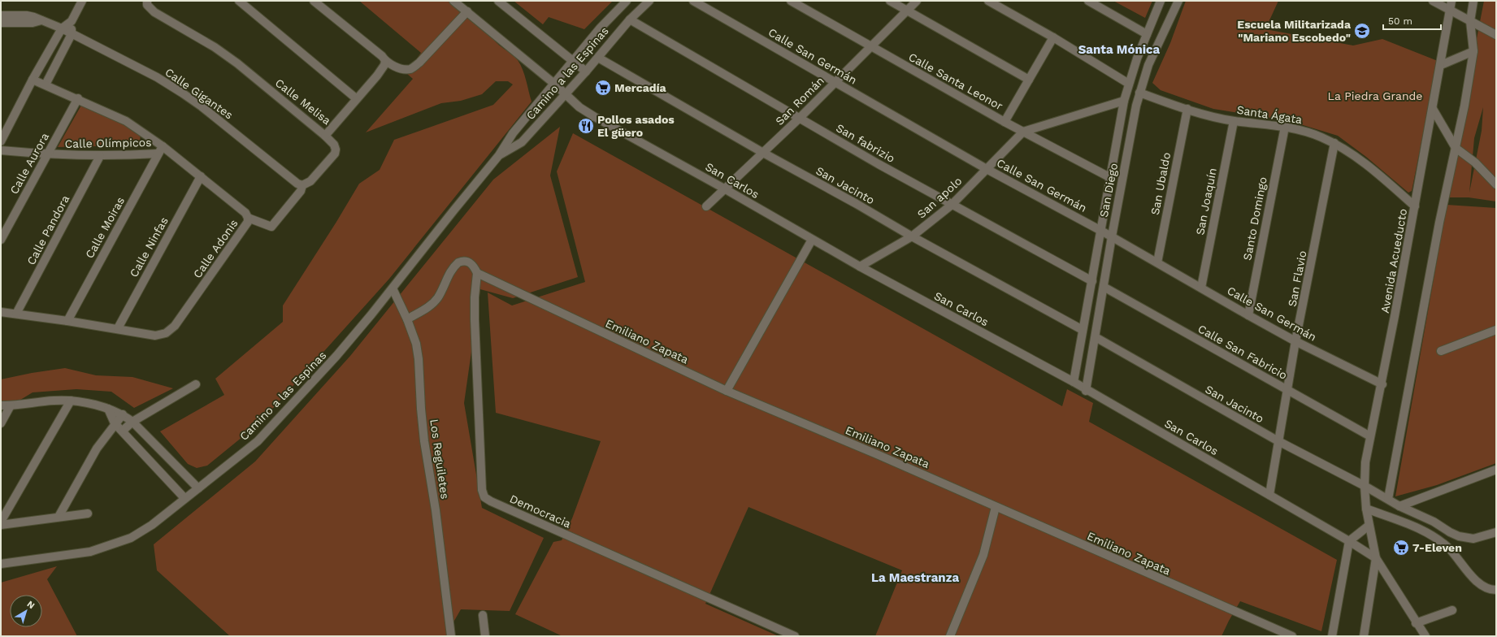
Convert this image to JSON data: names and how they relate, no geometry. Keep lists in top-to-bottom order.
{
  "streets": {
    "street": [
      "Calle San Germán",
      "Camino a las Espinas",
      "Calle Santa Leonor",
      "Calle Gigantes",
      "San Román",
      "Calle Melisa",
      "Santa Ágata",
      "Calle Olímpicos",
      "San fabrizio",
      "Calle Aurora",
      "San Carlos",
      "San Ubaldo",
      "San Jacinto",
      "San Diego",
      "San apolo",
      "San Joaquín",
      "Santo Domingo",
      "Calle Moiras",
      "Calle Pandora",
      "Calle Ninfas",
      "Calle Adonis",
      "Avenida Acueducto",
      "San Flavio",
      "Emiliano Zapata",
      "Calle San Fabricio",
      "Los Reguiletes",
      "Democracia"
    ]
  },
  "crossings": [
    ["Calle San Germán", "San Román"],
    ["Calle San Germán", "San Ubaldo"],
    ["Calle San Germán", "San Diego"],
    ["Calle San Germán", "San apolo"],
    ["Calle San Germán", "San Joaquín"],
    ["Calle San Germán", "Santo Domingo"],
    ["Calle San Germán", "Avenida Acueducto"],
    ["Calle San Germán", "San Flavio"],
    ["Camino a las Espinas", "San fabrizio"],
    ["Camino a las Espinas", "San Carlos"],
    ["Camino a las Espinas", "San Jacinto"],
    ["Camino a las Espinas", "Los Reguiletes"],
    ["Calle Santa Leonor", "San Román"],
    ["Calle Santa Leonor", "San Diego"],
    ["Calle Santa Leonor", "San apolo"],
    ["San Román", "San fabrizio"],
    ["San Román", "San Carlos"],
    ["San Román", "San Jacinto"],
    ["Santa Ágata", "San Ubaldo"],
    ["Santa Ágata", "San Diego"],
    ["Santa Ágata", "San Joaquín"],
    ["Santa Ágata", "Santo Domingo"],
    ["Santa Ágata", "Avenida Acueducto"],
    ["Santa Ágata", "San Flavio"],
    ["Calle Olímpicos", "Calle Aurora"],
    ["Calle Olímpicos", "Calle Moiras"],
    ["Calle Olímpicos", "Calle Pandora"],
    ["San fabrizio", "San Diego"],
    ["San fabrizio", "San apolo"],
    ["Calle Aurora", "Calle Adonis"],
    ["San Carlos", "San Diego"],
    ["San Carlos", "San apolo"],
    ["San Carlos", "Avenida Acueducto"],
    ["San Carlos", "San Flavio"],
    ["San Jacinto", "San Diego"],
    ["San Jacinto", "San apolo"],
    ["San Jacinto", "Avenida Acueducto"],
    ["San Jacinto", "San Flavio"],
    ["San Diego", "Calle San Fabricio"],
    ["Calle Moiras", "Calle Adonis"],
    ["Calle Pandora", "Calle Adonis"],
    ["Calle Ninfas", "Calle Adonis"],
    ["Avenida Acueducto", "Calle San Fabricio"],
    ["San Flavio", "Calle San Fabricio"],
    ["Emiliano Zapata", "Democracia"]
  ],
  "districts": ["Santa Mónica", "La Maestranza"],
  "parks": ["La Piedra Grande"],
  "places": {
    "school or university": ["Escuela Militarizada \"Mariano Escobedo\""],
    "supermarket": ["Mercadía", "7-Eleven"],
    "restaurant": ["Pollos asados El güero"]
  },
  "scale_bar": "50 m",
  "north": "top right"
}
